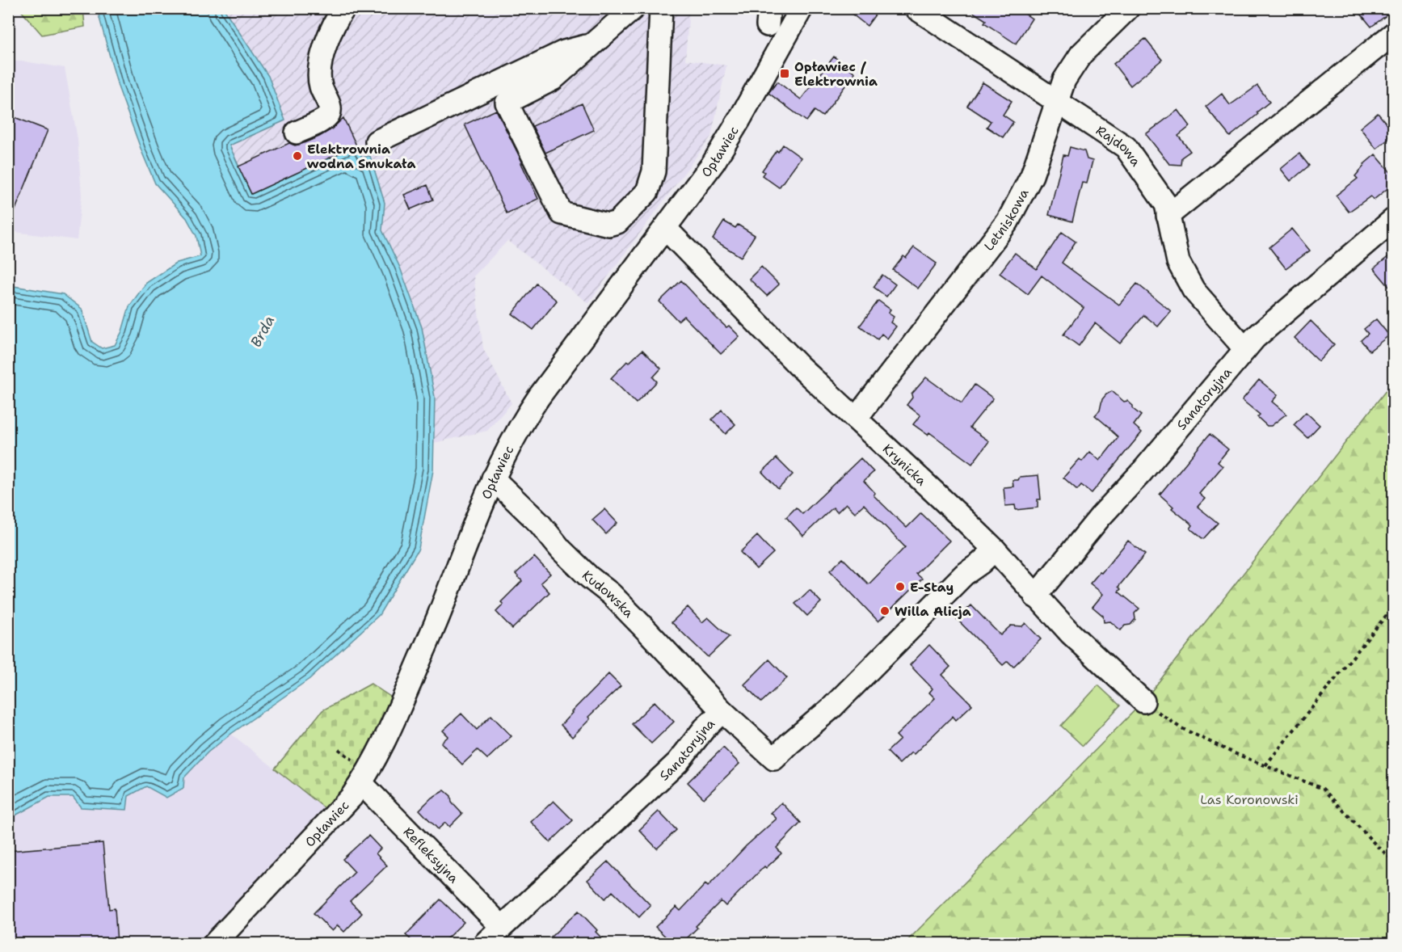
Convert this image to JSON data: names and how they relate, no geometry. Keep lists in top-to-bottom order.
{
  "streets": {
    "street": [
      "Rajdowa",
      "Opławiec",
      "Letniskowa",
      "Sanatoryjna",
      "Krynicka",
      "Kudowska",
      "Refleksyjna"
    ]
  },
  "crossings": [
    ["Rajdowa", "Letniskowa"],
    ["Rajdowa", "Sanatoryjna"],
    ["Opławiec", "Krynicka"],
    ["Opławiec", "Kudowska"],
    ["Opławiec", "Refleksyjna"],
    ["Letniskowa", "Krynicka"],
    ["Sanatoryjna", "Krynicka"],
    ["Sanatoryjna", "Kudowska"],
    ["Sanatoryjna", "Refleksyjna"]
  ],
  "water": ["Brda"],
  "parks": ["Las Koronowski"],
  "places": {
    "transit": ["Opławiec / Elektrownia"],
    "other": ["Elektrownia wodna Smukała", "E-Stay", "Willa Alicja"]
  }
}
